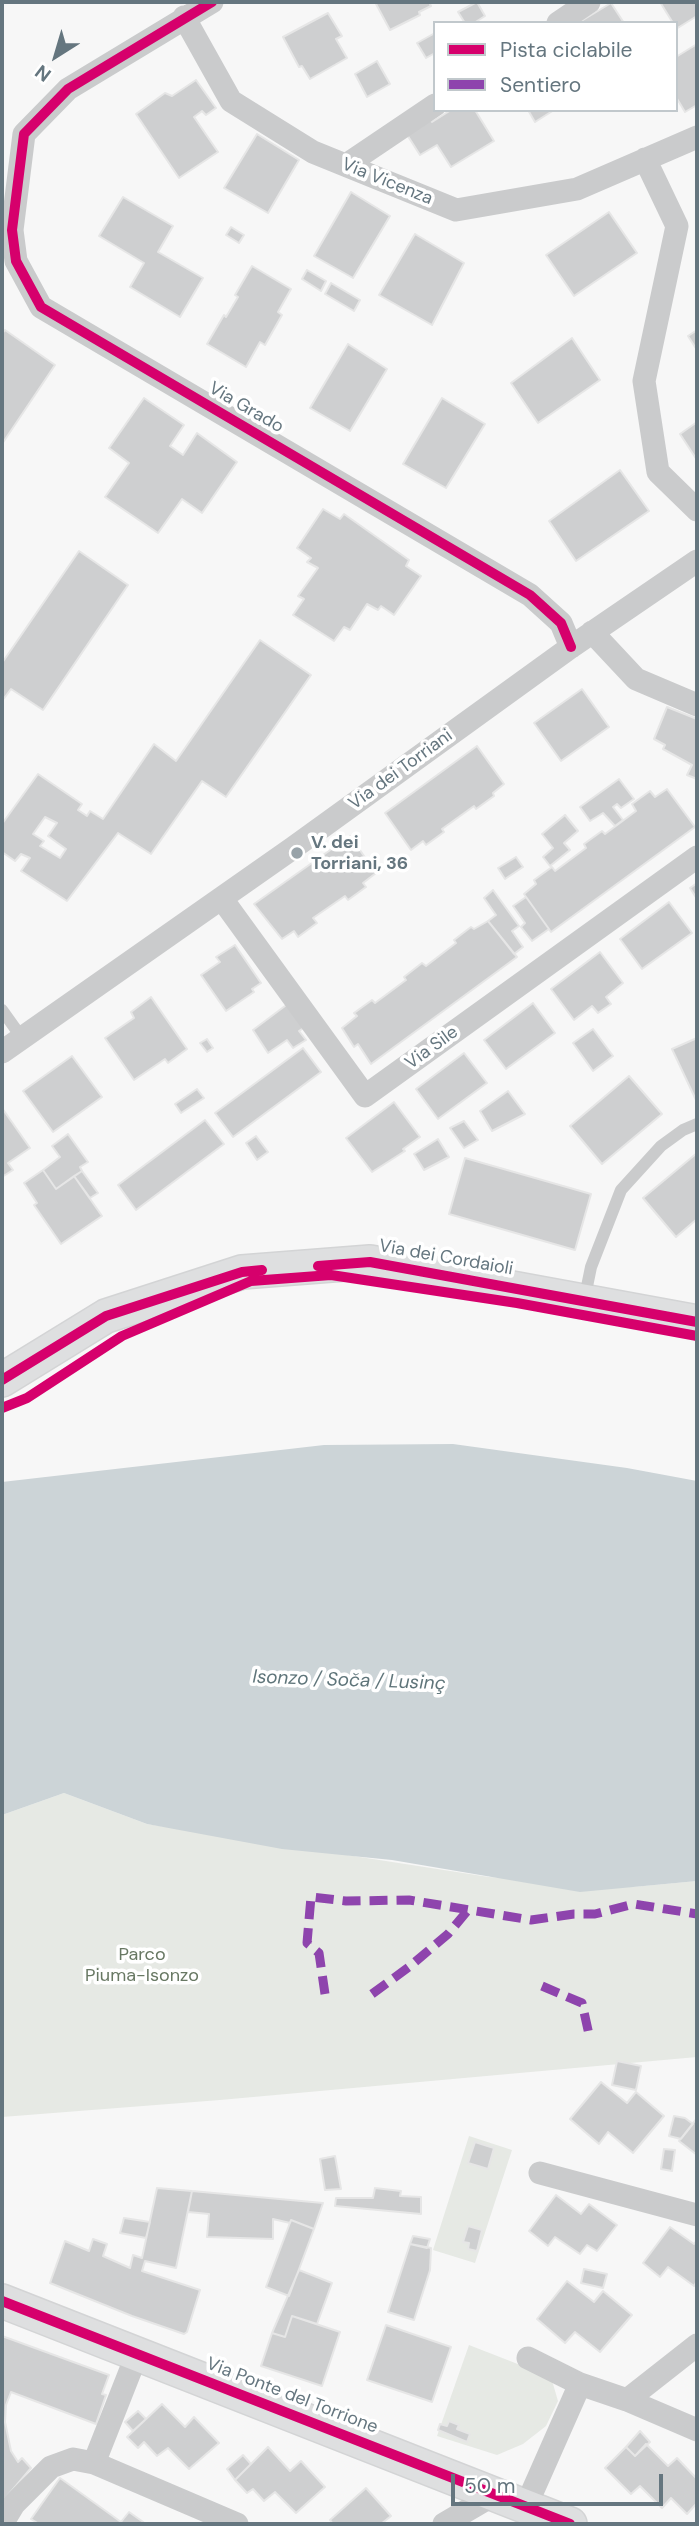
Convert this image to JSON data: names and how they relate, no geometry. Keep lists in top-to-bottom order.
{
  "streets": {
    "street": [
      "Via Vicenza",
      "Via Grado",
      "Via dei Torriani",
      "Via Sile",
      "Via dei Cordaioli",
      "Via Ponte del Torrione"
    ]
  },
  "crossings": [
    ["Via Vicenza", "Via Grado"],
    ["Via Grado", "Via dei Torriani"],
    ["Via dei Torriani", "Via Sile"]
  ],
  "water": ["Isonzo / Soča / Lusinç"],
  "parks": ["Parco Piuma-Isonzo"],
  "places": ["V. dei Torriani, 36"],
  "legend": ["Pista ciclabile", "Sentiero"],
  "scale_bar": "50 m",
  "north": "bottom left"
}
